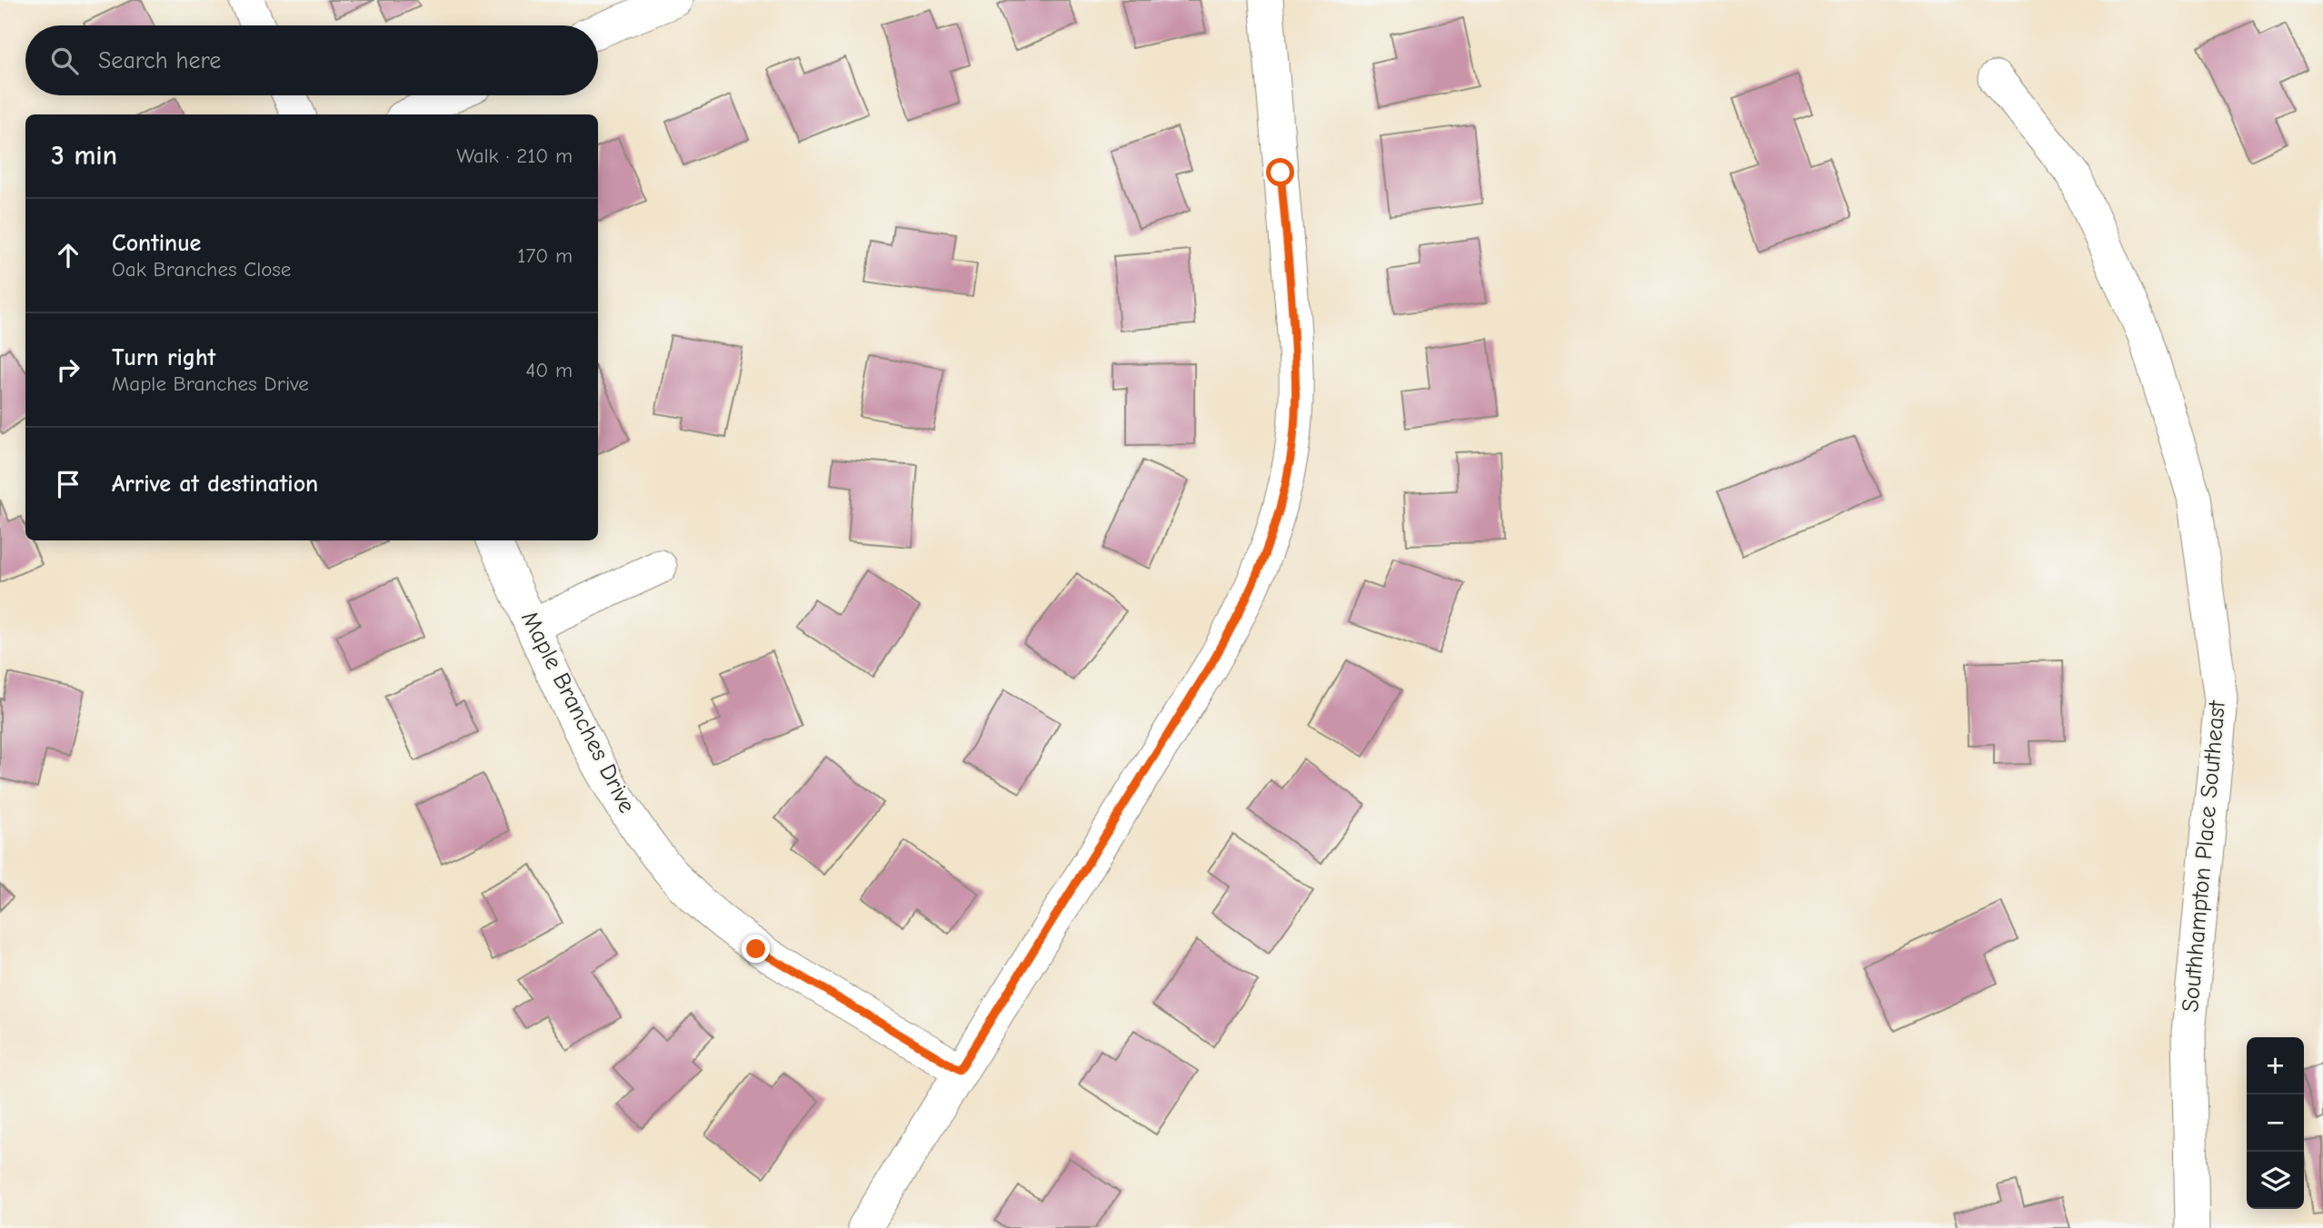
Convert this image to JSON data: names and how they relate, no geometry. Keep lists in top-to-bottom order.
{
  "streets": {
    "street": ["Maple Branches Drive", "Southhampton Place Southeast"]
  },
  "page": {
    "search": "Search here",
    "heading": ["3 min", "Walk · 210 m"],
    "list": [
      ["Continue", "Oak Branches Close", "170 m"],
      ["Turn right", "Maple Branches Drive", "40 m"],
      "Arrive at destination"
    ],
    "map_buttons": ["+", "−"]
  }
}
